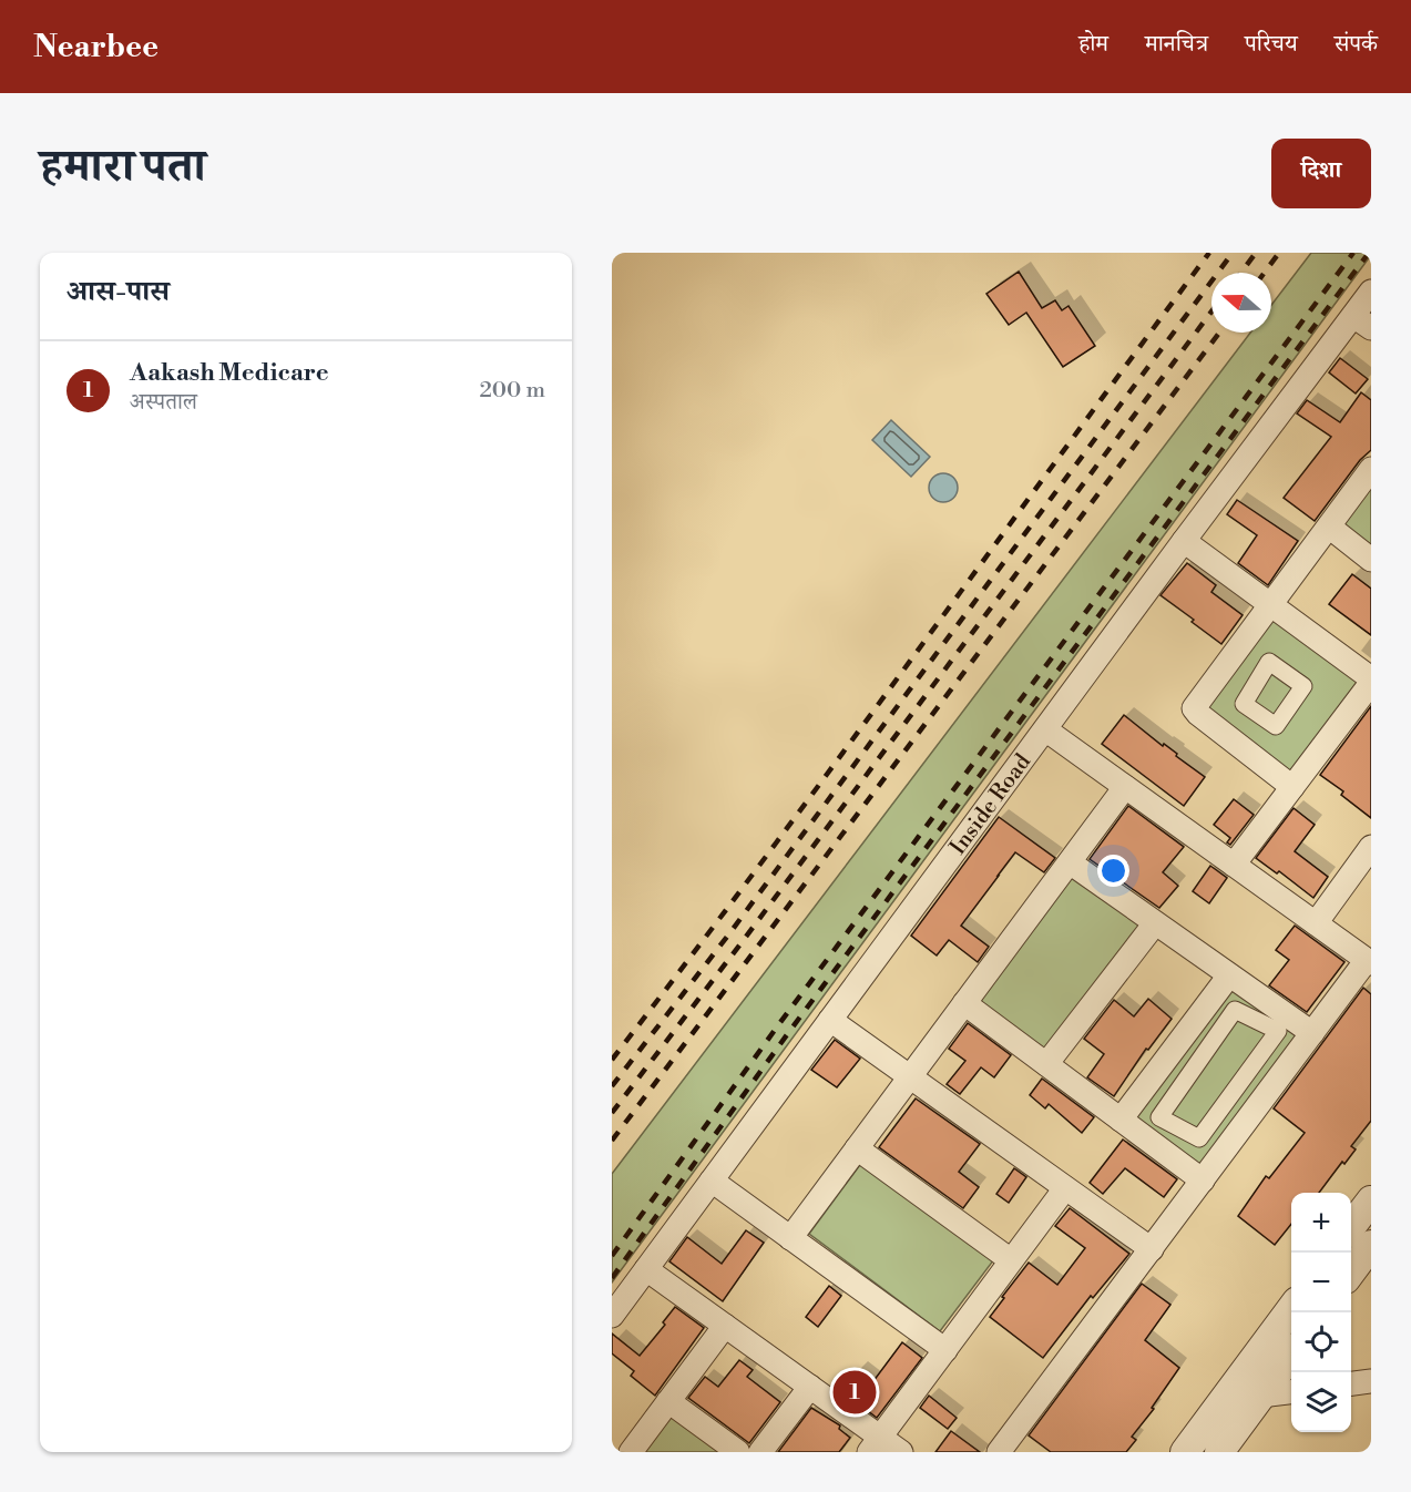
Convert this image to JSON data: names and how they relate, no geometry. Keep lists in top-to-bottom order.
{
  "streets": {
    "street": ["Inside Road"]
  },
  "north": "left",
  "page": {
    "header": "Nearbee",
    "nav": [
      "होम",
      "मानचित्र",
      "परिचय",
      "संपर्क"
    ],
    "title": "हमारा पता",
    "buttons": "दिशा",
    "heading": "आस-पास",
    "list": [
      {
        "mark": "1",
        "name": "Aakash Medicare",
        "note": "अस्पताल",
        "value": "200 m"
      }
    ],
    "map_buttons": ["+", "−"],
    "pins": "1"
  }
}
